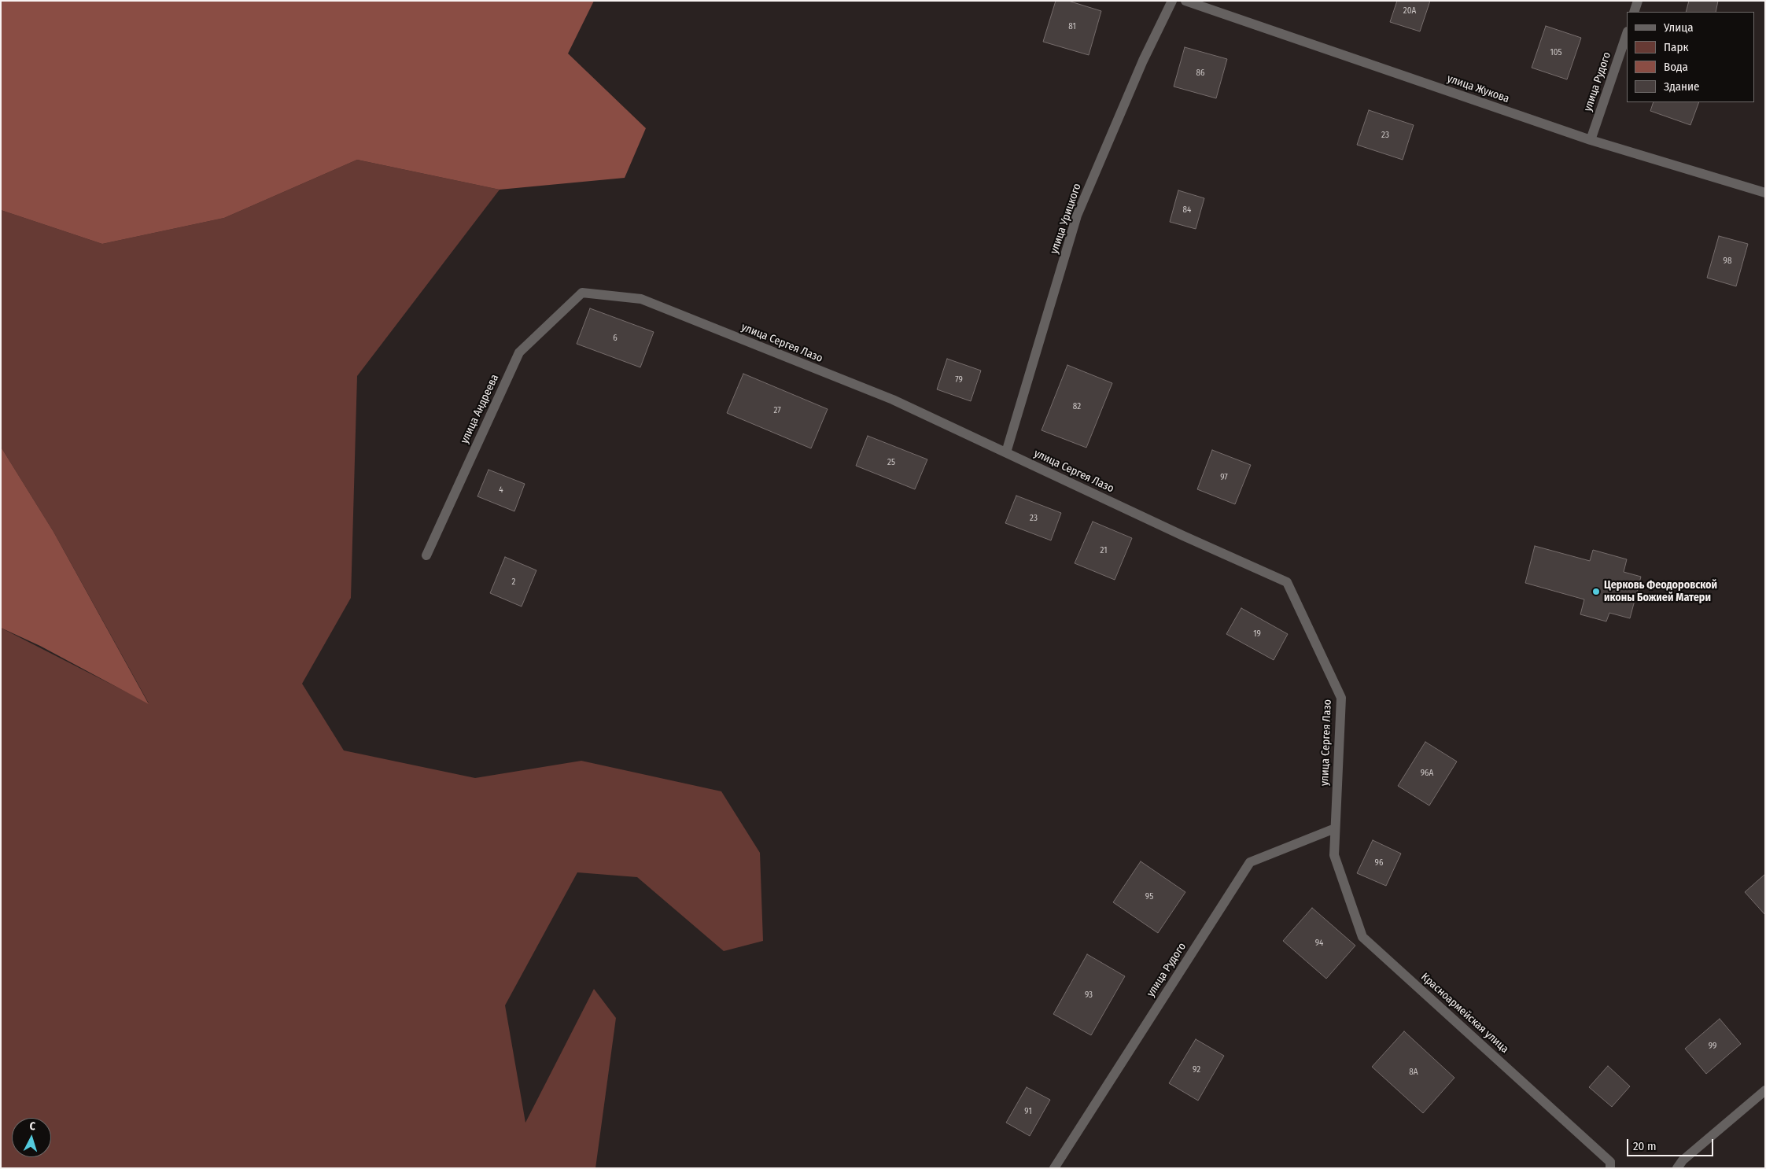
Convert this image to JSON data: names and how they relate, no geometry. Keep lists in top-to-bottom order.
{
  "streets": {
    "street": [
      "улица Рудого",
      "улица Жукова",
      "улица Урицкого",
      "улица Сергея Лазо",
      "улица Андреева",
      "Красноармейская улица"
    ]
  },
  "crossings": [
    ["улица Рудого", "улица Жукова"],
    ["улица Рудого", "улица Сергея Лазо"],
    ["улица Урицкого", "улица Сергея Лазо"],
    ["улица Сергея Лазо", "улица Андреева"],
    ["улица Сергея Лазо", "Красноармейская улица"]
  ],
  "places": ["Церковь Феодоровской иконы Божией Матери"],
  "house_numbers": [
    "20А",
    "81",
    "105",
    "86",
    "23",
    "84",
    "98",
    "6",
    "79",
    "82",
    "27",
    "25",
    "97",
    "4",
    "23",
    "21",
    "2",
    "19",
    "96А",
    "96",
    "95",
    "94",
    "93",
    "99",
    "92",
    "8А",
    "91"
  ],
  "legend": [
    "Улица",
    "Парк",
    "Вода",
    "Здание"
  ],
  "scale_bar": "20 m",
  "north": "top"
}
